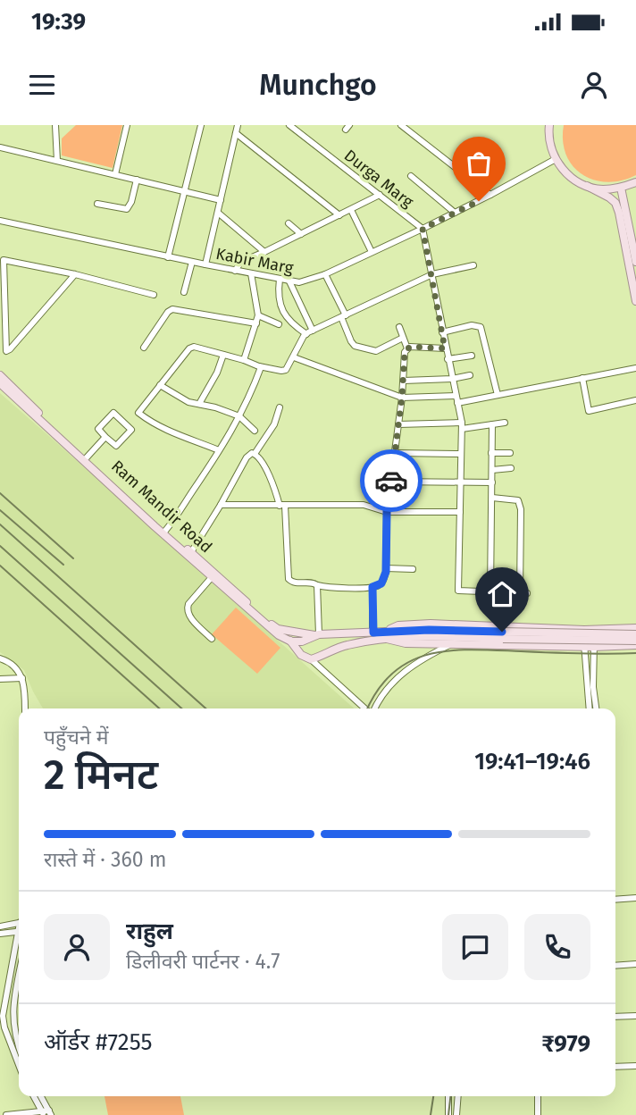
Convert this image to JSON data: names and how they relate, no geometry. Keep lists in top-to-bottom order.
{
  "streets": {
    "main road": ["Ram Mandir Road"],
    "street": ["Durga Marg", "Kabir Marg"]
  },
  "crossings": [
    ["Durga Marg", "Kabir Marg"]
  ],
  "page": {
    "status": "19:39",
    "header": "Munchgo",
    "heading": ["2 मिनट", "पहुँचने में", "19:41–19:46"],
    "panel": [
      "राहुल",
      "डिलीवरी पार्टनर · 4.7",
      "ऑर्डर #7255",
      "₹979"
    ],
    "bar": "रास्ते में · 360 m"
  }
}
